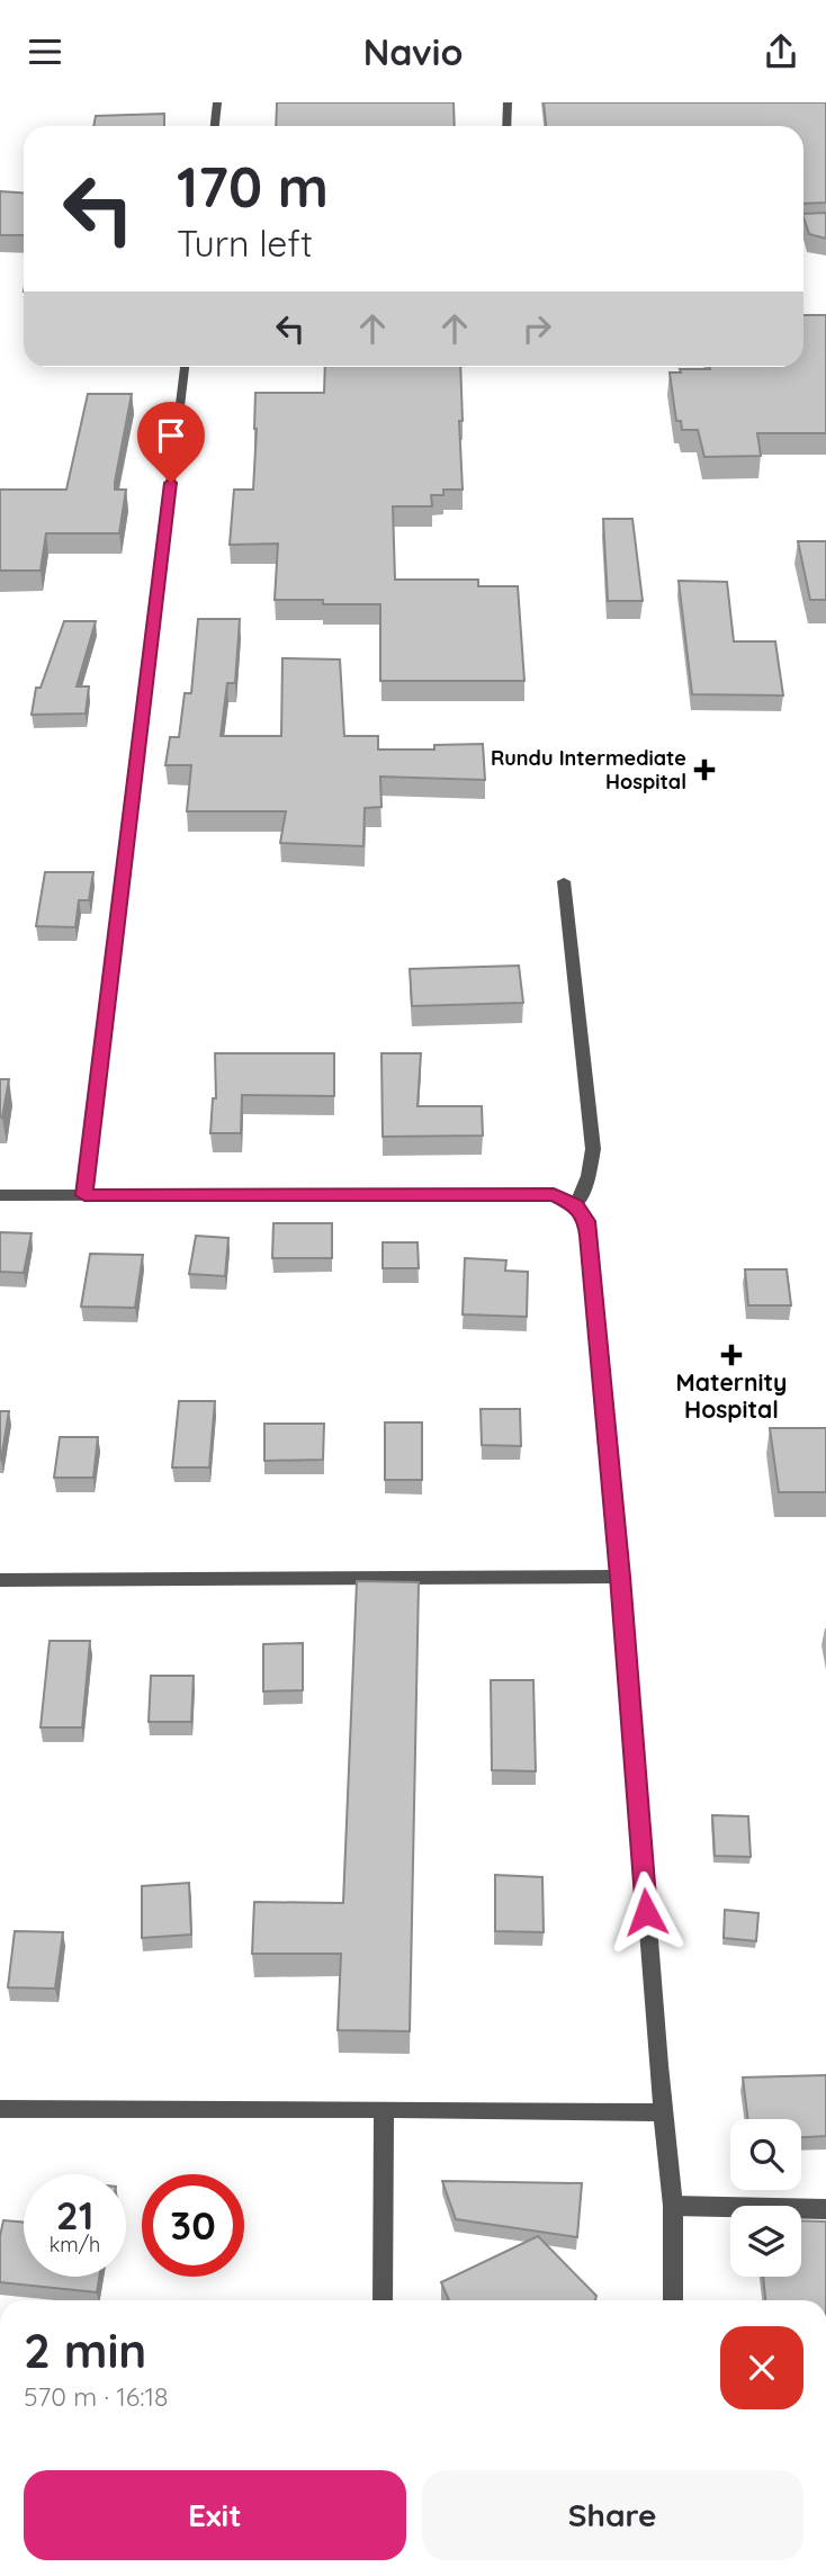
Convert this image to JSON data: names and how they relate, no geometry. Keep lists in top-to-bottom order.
{
  "places": {
    "health": ["Rundu Intermediate Hospital", "Maternity Hospital"]
  },
  "page": {
    "header": "Navio",
    "turn": ["170 m", "Turn left"],
    "speed": "21 km/h",
    "limit": "30",
    "heading": ["2 min", "570 m · 16:18"],
    "buttons": ["Exit", "Share"]
  }
}
